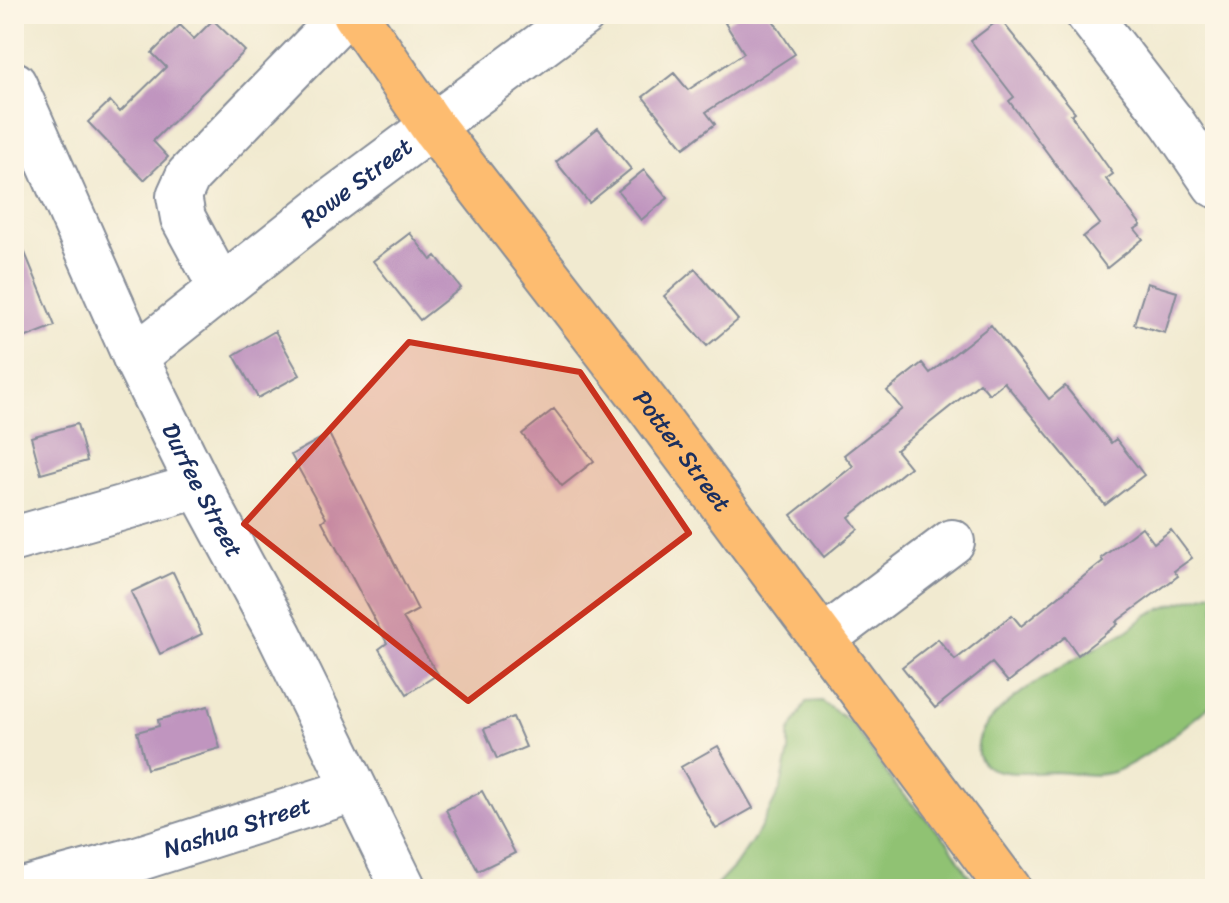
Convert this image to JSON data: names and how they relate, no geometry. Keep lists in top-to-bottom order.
{
  "streets": {
    "main road": ["Potter Street"],
    "street": ["Rowe Street", "Durfee Street", "Nashua Street"]
  },
  "crossings": [
    ["Rowe Street", "Potter Street"],
    ["Rowe Street", "Durfee Street"],
    ["Durfee Street", "Nashua Street"]
  ]
}
